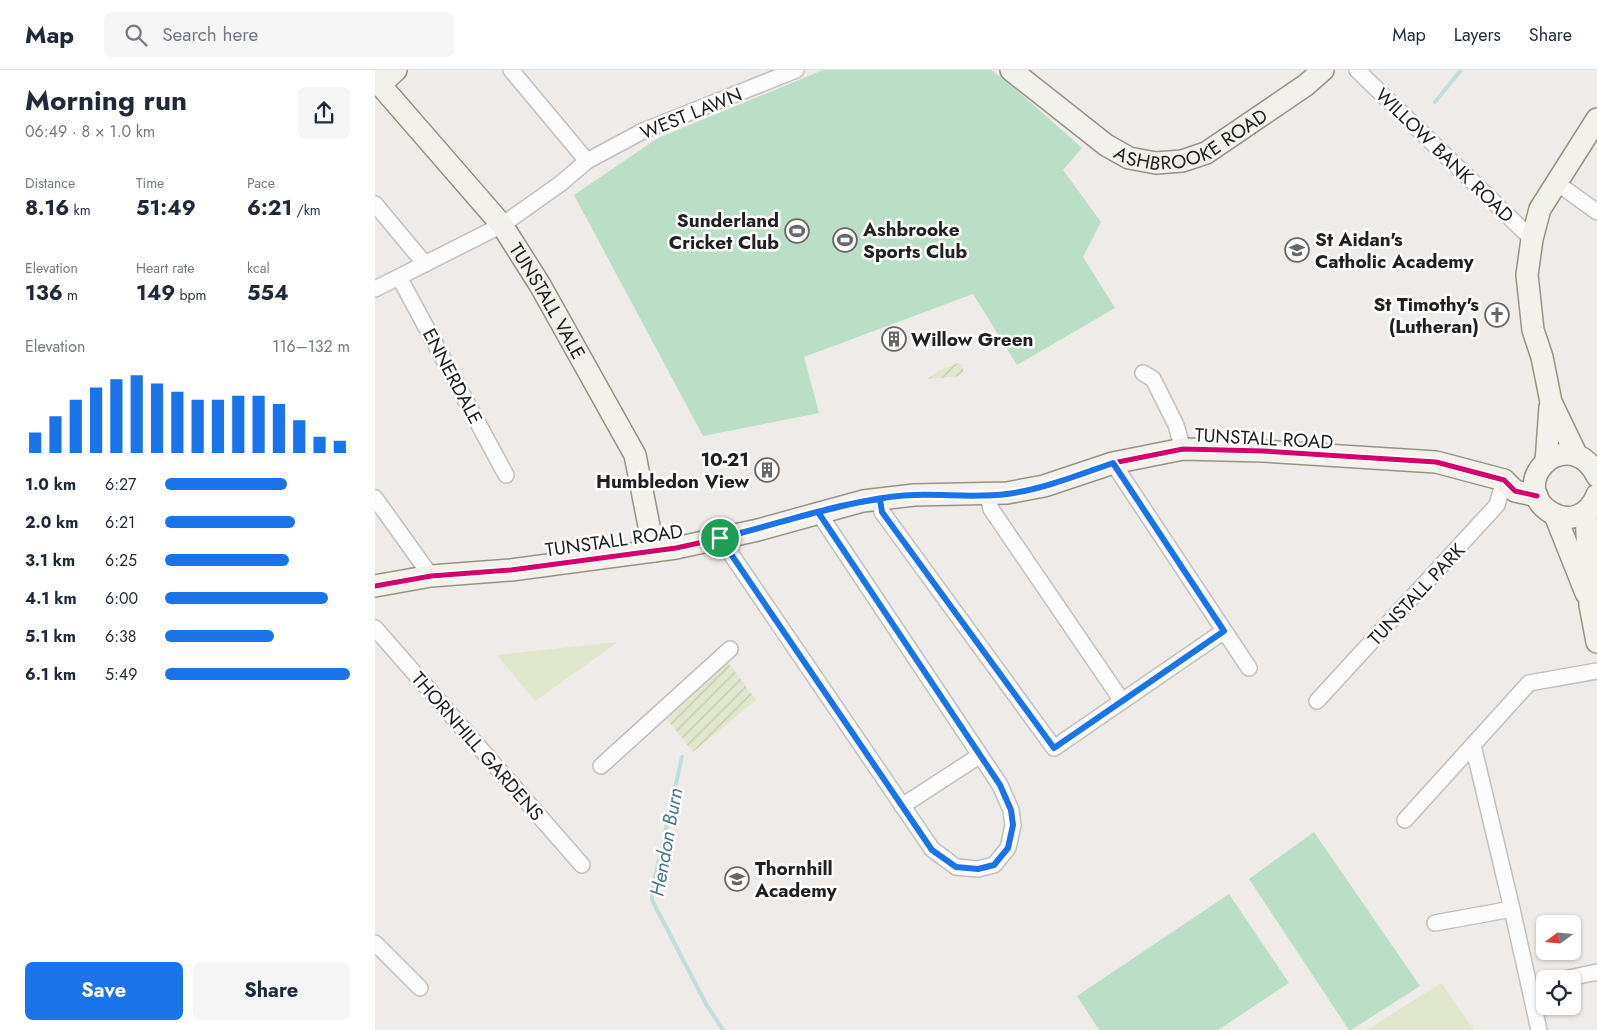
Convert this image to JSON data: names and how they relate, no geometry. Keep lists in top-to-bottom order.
{
  "streets": {
    "street": [
      "WEST LAWN",
      "ASHBROOKE ROAD",
      "WILLOW BANK ROAD",
      "TUNSTALL VALE",
      "ENNERDALE",
      "TUNSTALL ROAD",
      "TUNSTALL PARK",
      "THORNHILL GARDENS"
    ]
  },
  "crossings": [
    ["WEST LAWN", "TUNSTALL VALE"],
    ["WEST LAWN", "ENNERDALE"],
    ["TUNSTALL VALE", "TUNSTALL ROAD"],
    ["TUNSTALL ROAD", "TUNSTALL PARK"]
  ],
  "water": ["Hendon Burn"],
  "places": {
    "sports": ["Sunderland Cricket Club", "Ashbrooke Sports Club"],
    "school or university": ["St Aidan's Catholic Academy", "Thornhill Academy"],
    "church": ["St Timothy's (Lutheran)"],
    "building": ["Willow Green", "10-21 Humbledon View"]
  },
  "north": "left",
  "page": {
    "header": "Map",
    "search": "Search here",
    "nav": ["Map", "Layers", "Share"],
    "heading": ["Morning run", "06:49 · 8 × 1.0 km"],
    "stats": [
      ["Distance", "8.16 km"],
      ["Time", "51:49"],
      ["Pace", "6:21 /km"],
      ["Elevation", "136 m"],
      ["Heart rate", "149 bpm"],
      ["kcal", "554"]
    ],
    "chart": ["Elevation", "116–132 m"],
    "list": [
      {
        "name": "1.0 km",
        "note": "6:27"
      },
      {
        "name": "2.0 km",
        "note": "6:21"
      },
      {
        "name": "3.1 km",
        "note": "6:25"
      },
      {
        "name": "4.1 km",
        "note": "6:00"
      },
      {
        "name": "5.1 km",
        "note": "6:38"
      },
      {
        "name": "6.1 km",
        "note": "5:49"
      }
    ],
    "buttons": ["Save", "Share"]
  }
}
